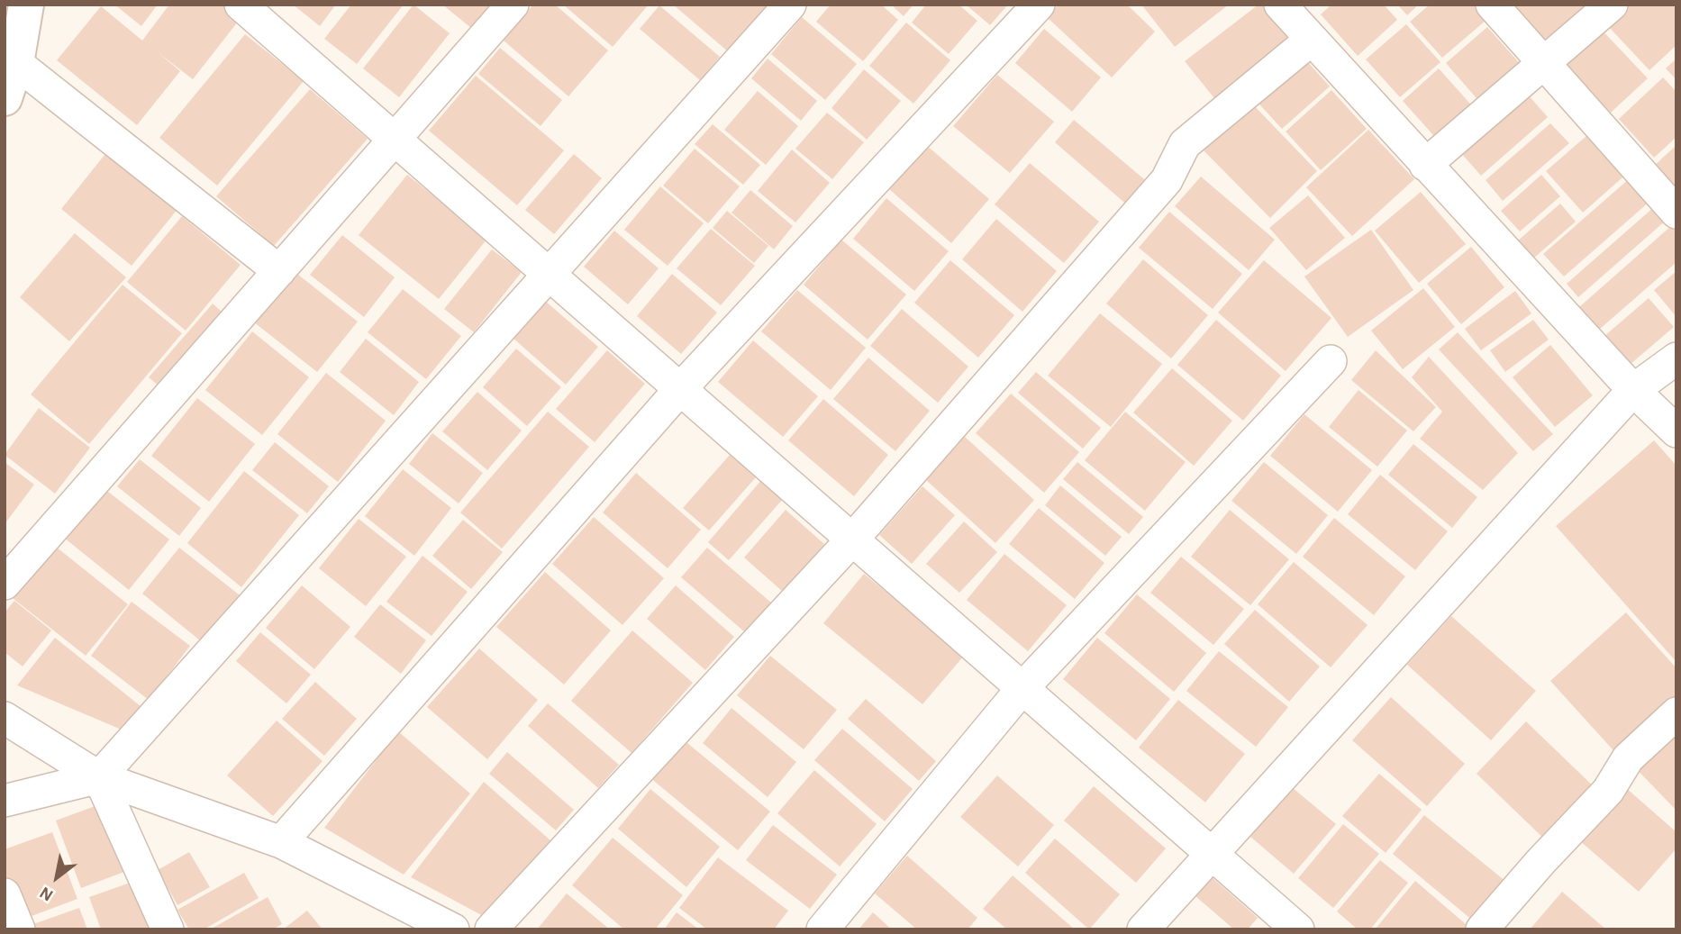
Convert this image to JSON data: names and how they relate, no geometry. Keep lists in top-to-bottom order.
{
  "north": "bottom left"
}
